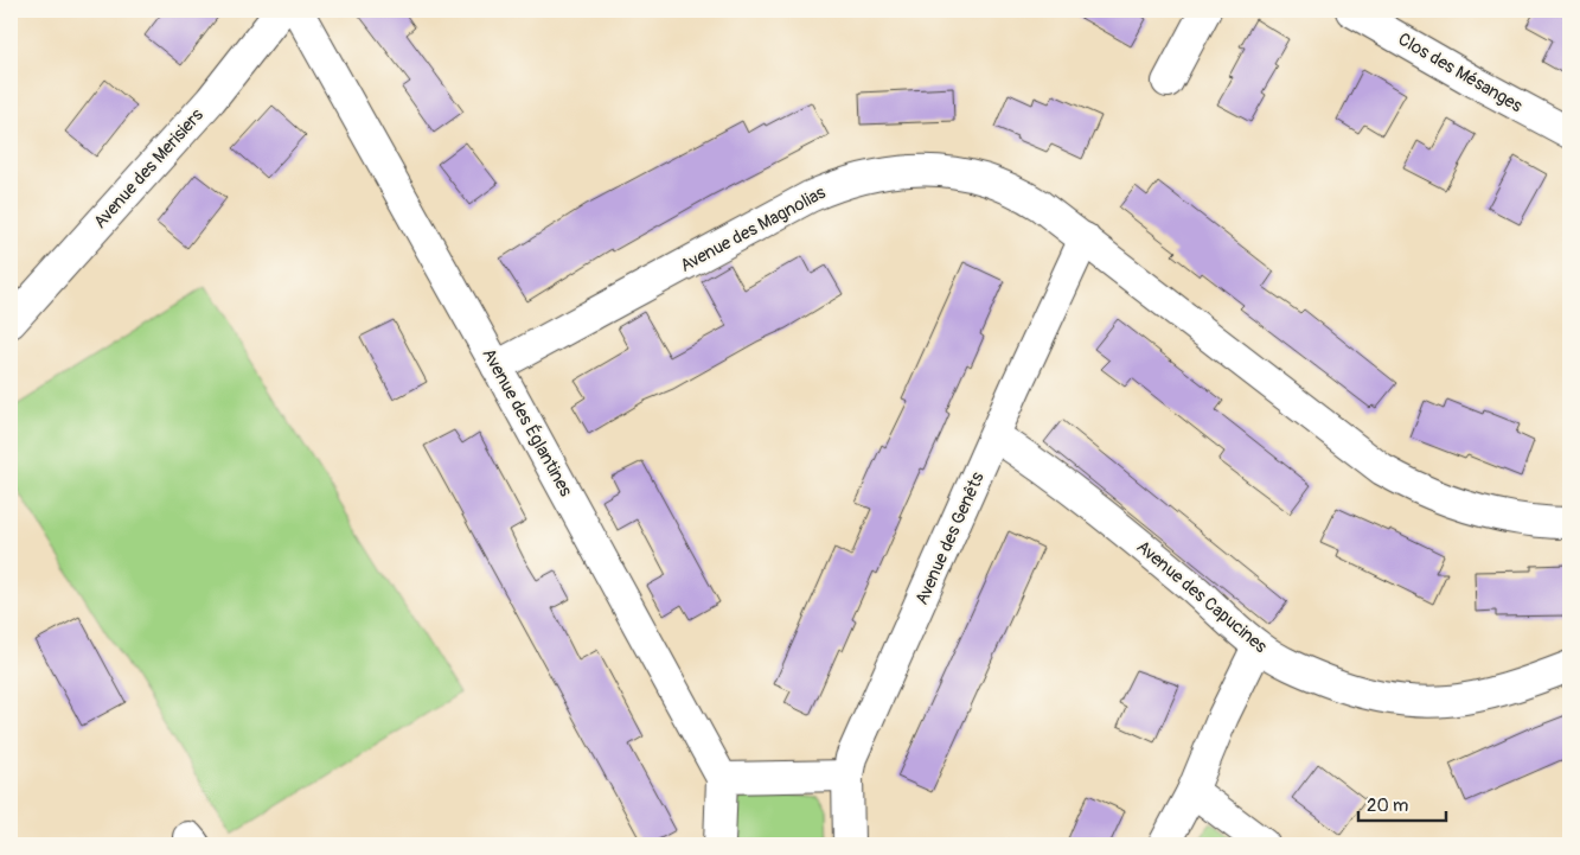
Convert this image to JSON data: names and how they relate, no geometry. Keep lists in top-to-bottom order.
{
  "streets": {
    "street": [
      "Clos des Mésanges",
      "Avenue des Merisiers",
      "Avenue des Magnolias",
      "Avenue des Églantines",
      "Avenue des Genêts",
      "Avenue des Capucines"
    ]
  },
  "crossings": [
    ["Avenue des Magnolias", "Avenue des Églantines"],
    ["Avenue des Magnolias", "Avenue des Genêts"],
    ["Avenue des Genêts", "Avenue des Capucines"]
  ],
  "scale_bar": "20 m"
}
